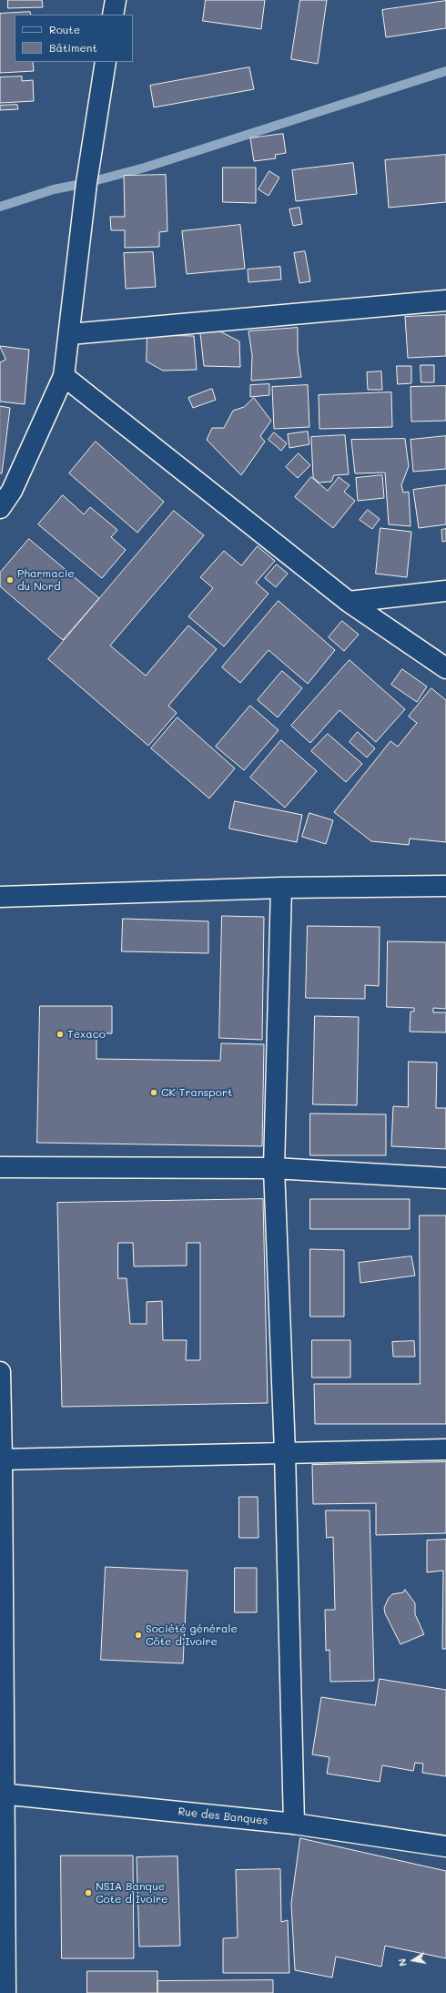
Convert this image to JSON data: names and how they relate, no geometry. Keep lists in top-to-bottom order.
{
  "streets": {
    "street": ["Rue des Banques"]
  },
  "places": [
    "Pharmacie du Nord",
    "Texaco",
    "CK Transport",
    "Société générale Côte d’Ivoire",
    "NSIA Banque Cote d Ivoire"
  ],
  "legend": ["Route", "Bâtiment"],
  "north": "left"
}
